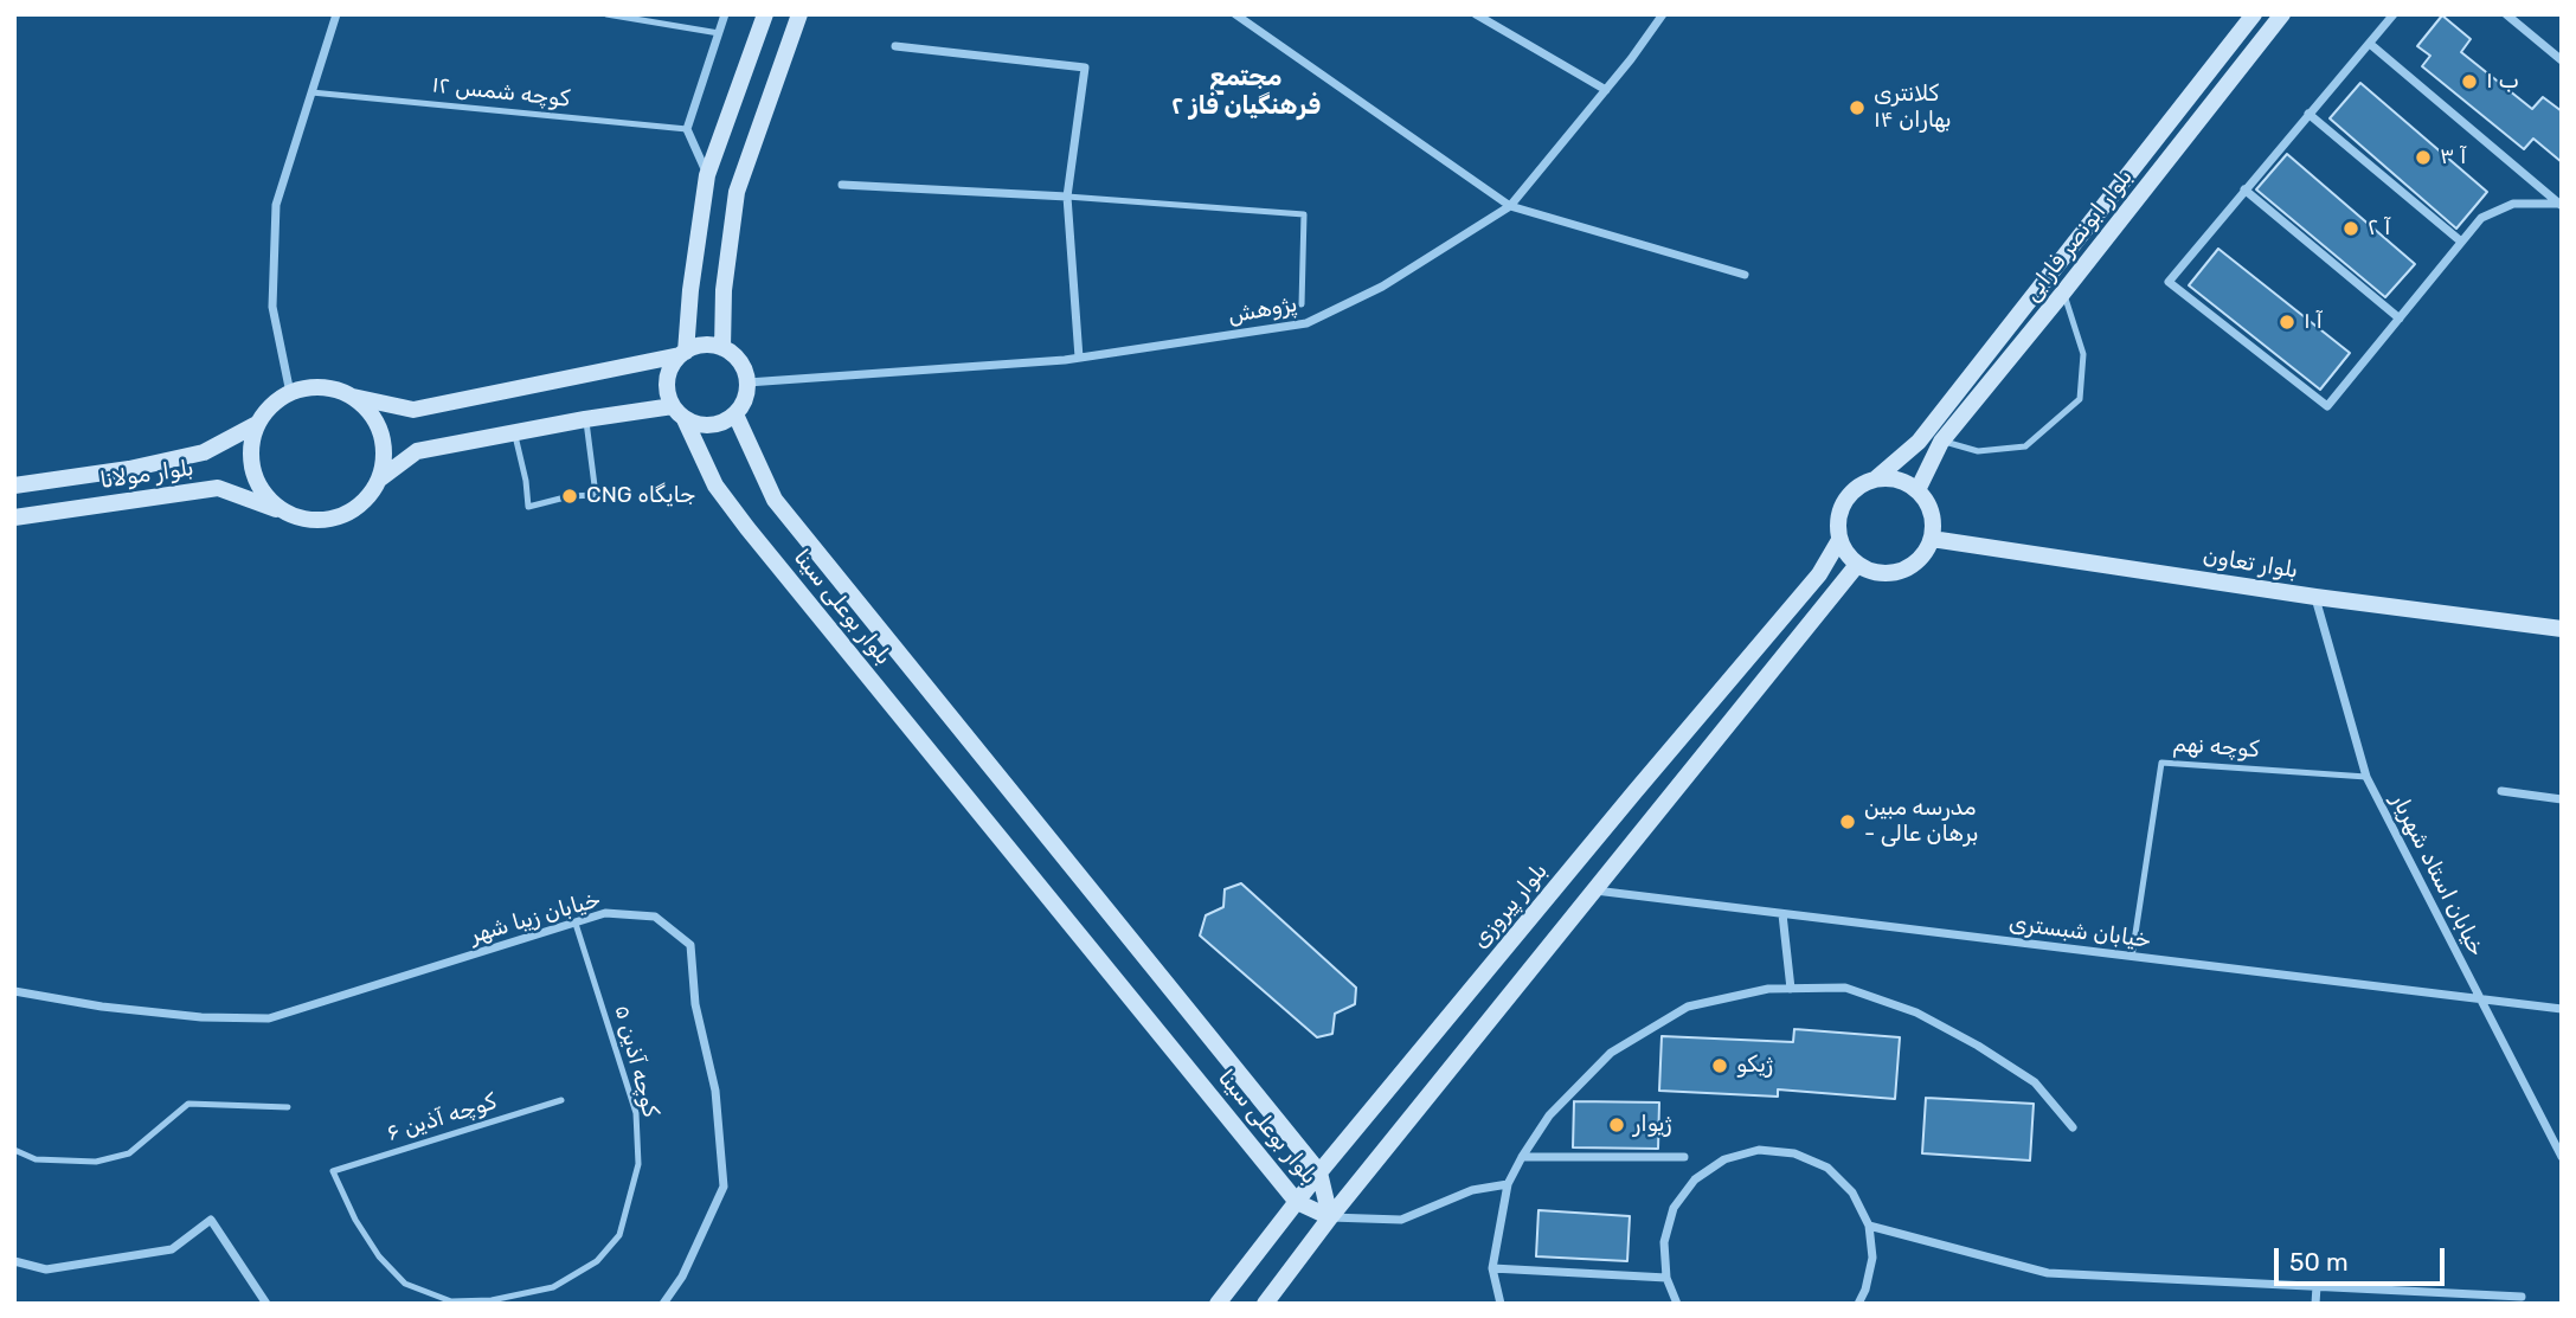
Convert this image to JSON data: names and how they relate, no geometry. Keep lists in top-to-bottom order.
{
  "streets": {
    "street": [
      "بلوار ابونصر فارابی",
      "پژوهش",
      "بلوار مولانا",
      "بلوار تعاون",
      "بلوار بوعلی سینا",
      "خیابان استاد شهریار",
      "بلوار پیروزی",
      "خیابان زیبا شهر",
      "خیابان شبستری"
    ],
    "lane": [
      "کوچه شمس ۱۲",
      "کوچه نهم",
      "کوچه آذین ۵",
      "کوچه آذین ۶"
    ]
  },
  "crossings": [
    ["بلوار ابونصر فارابی", "بلوار تعاون"],
    ["بلوار ابونصر فارابی", "بلوار پیروزی"],
    ["پژوهش", "بلوار بوعلی سینا"],
    ["بلوار تعاون", "خیابان استاد شهریار"],
    ["بلوار تعاون", "بلوار پیروزی"],
    ["بلوار بوعلی سینا", "بلوار پیروزی"],
    ["کوچه نهم", "خیابان استاد شهریار"],
    ["کوچه نهم", "خیابان شبستری"],
    ["خیابان استاد شهریار", "خیابان شبستری"],
    ["خیابان زیبا شهر", "کوچه آذین ۵"],
    ["کوچه آذین ۵", "کوچه آذین ۶"]
  ],
  "districts": ["مجتمع فرهنگیان فاز ۲"],
  "places": [
    "ب ۱",
    "کلانتری ۱۴ بهاران",
    "آ ۳",
    "آ ۲",
    "آ ۱",
    "CNG جایگاه",
    "مدرسه مبین - برهان عالی",
    "ژیکو",
    "ژیوار"
  ],
  "scale_bar": "50 m"
}
